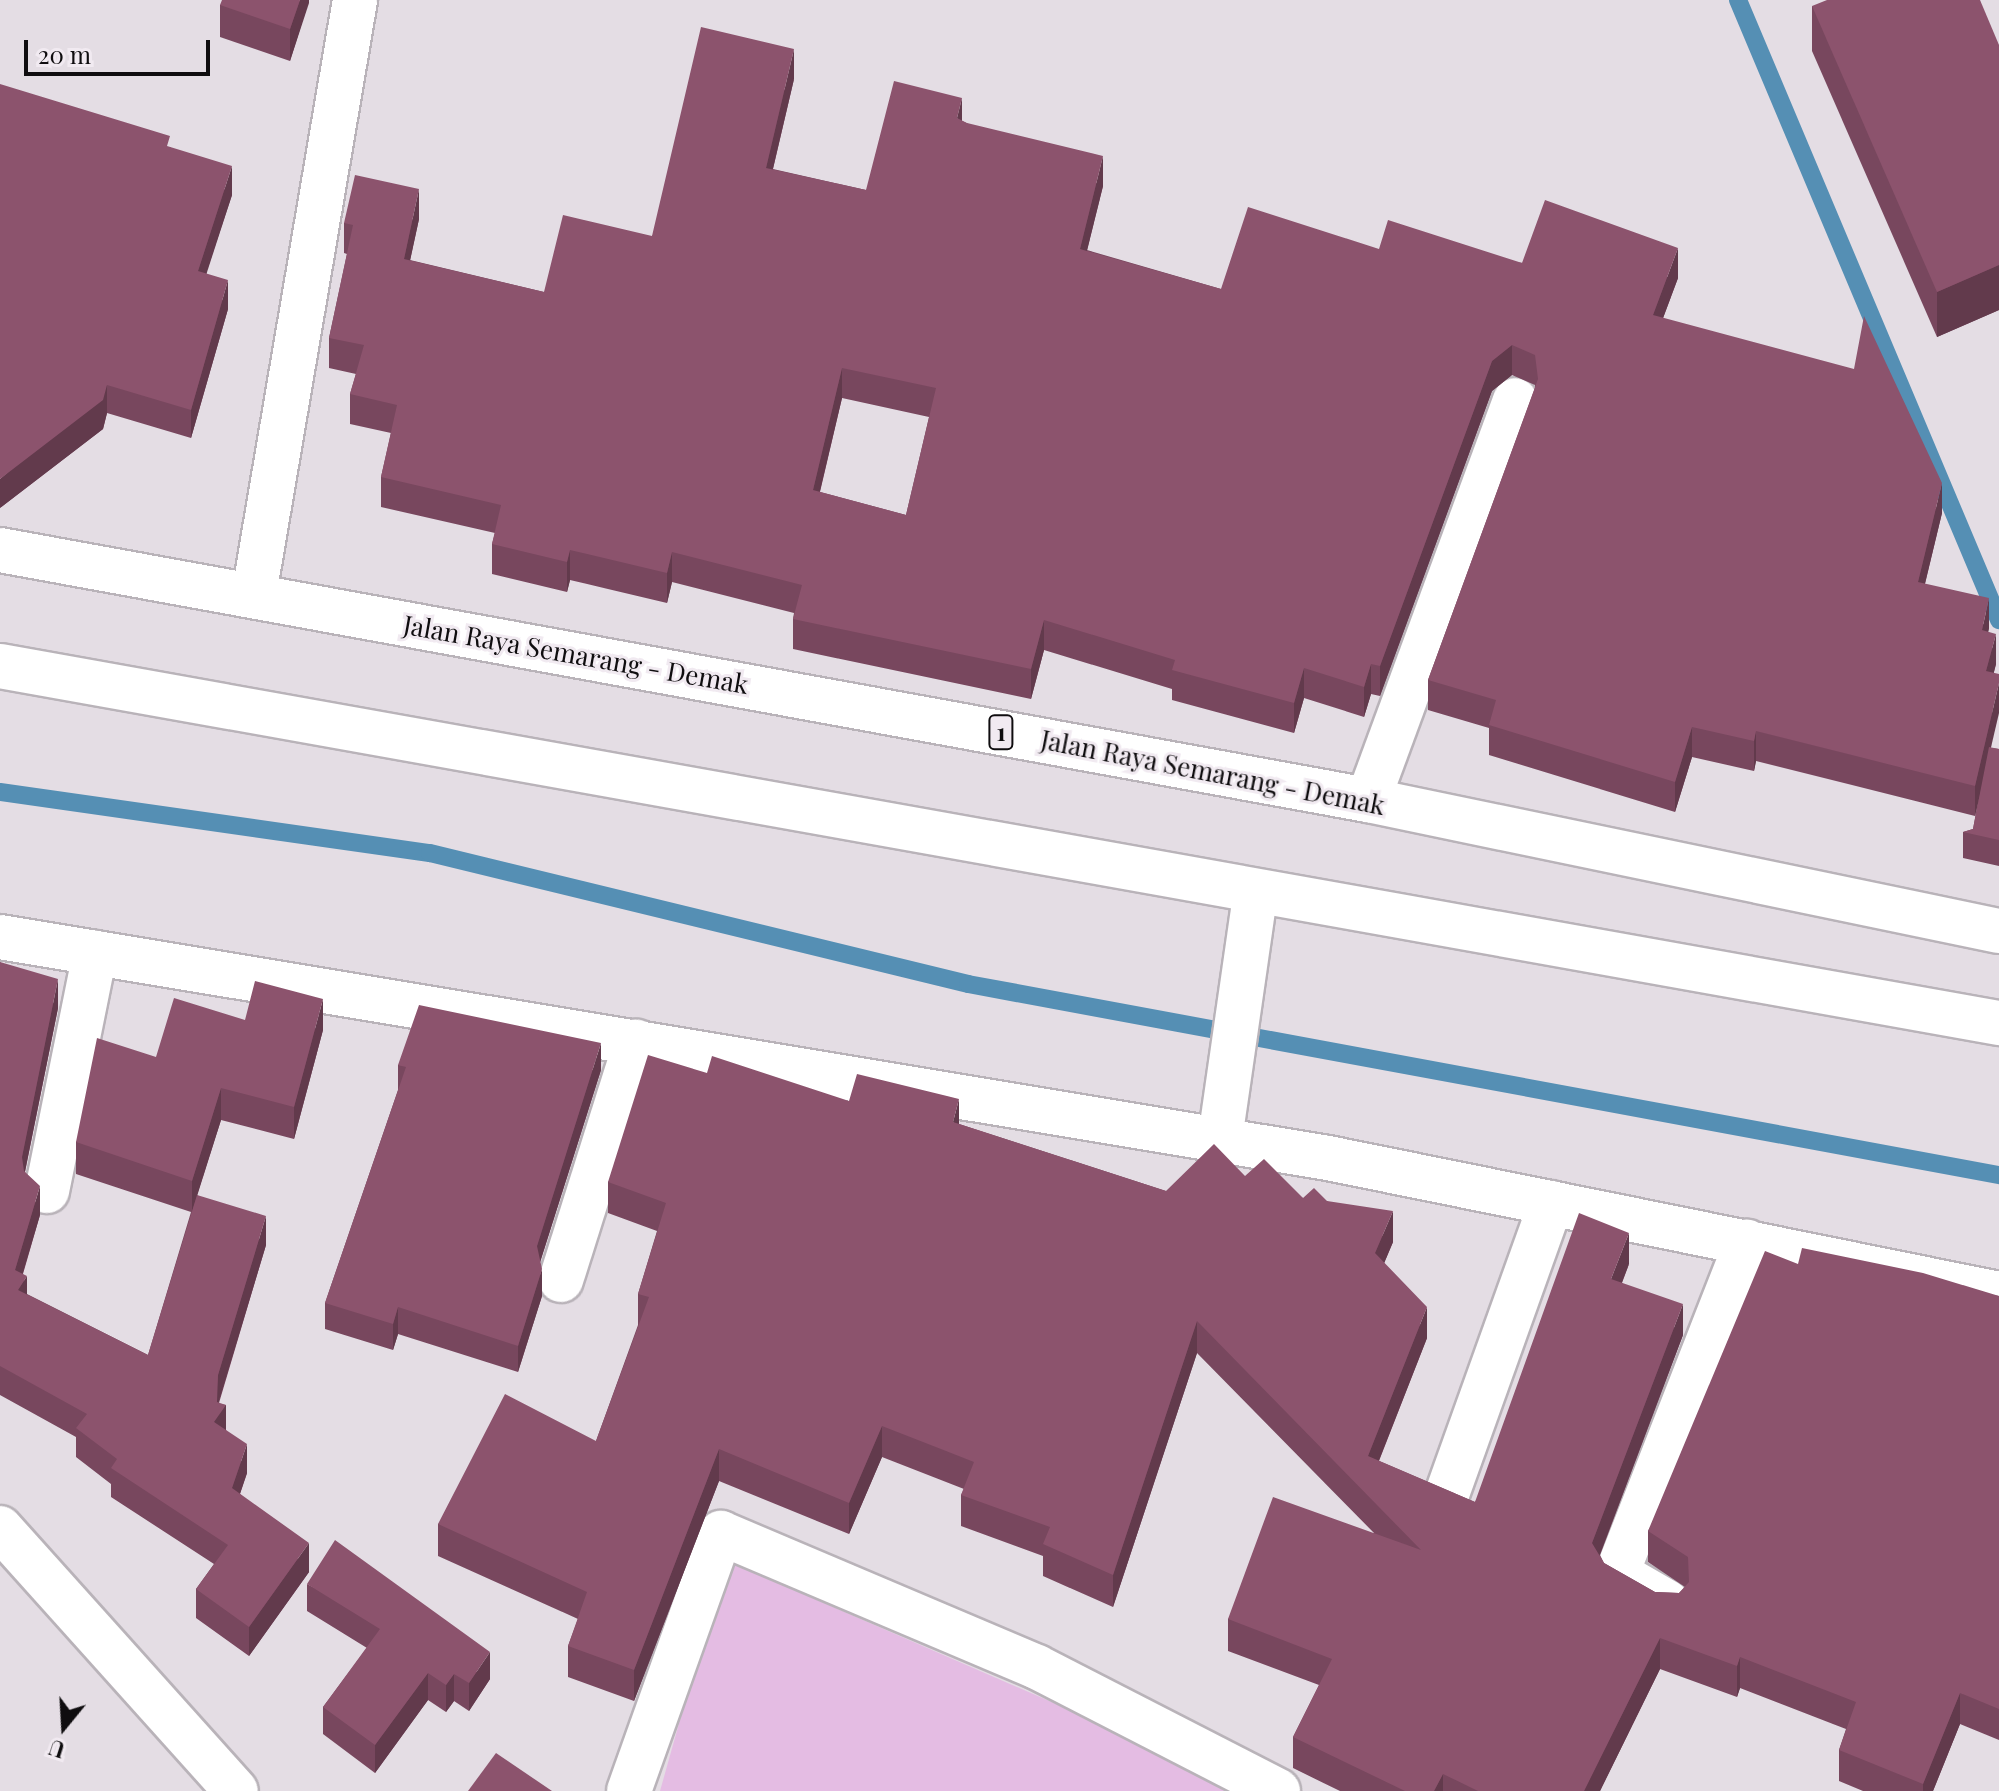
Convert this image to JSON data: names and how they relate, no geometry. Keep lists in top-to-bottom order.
{
  "streets": {
    "main road": ["Jalan Raya Semarang - Demak", "1"]
  },
  "scale_bar": "20 m",
  "north": "bottom"
}
